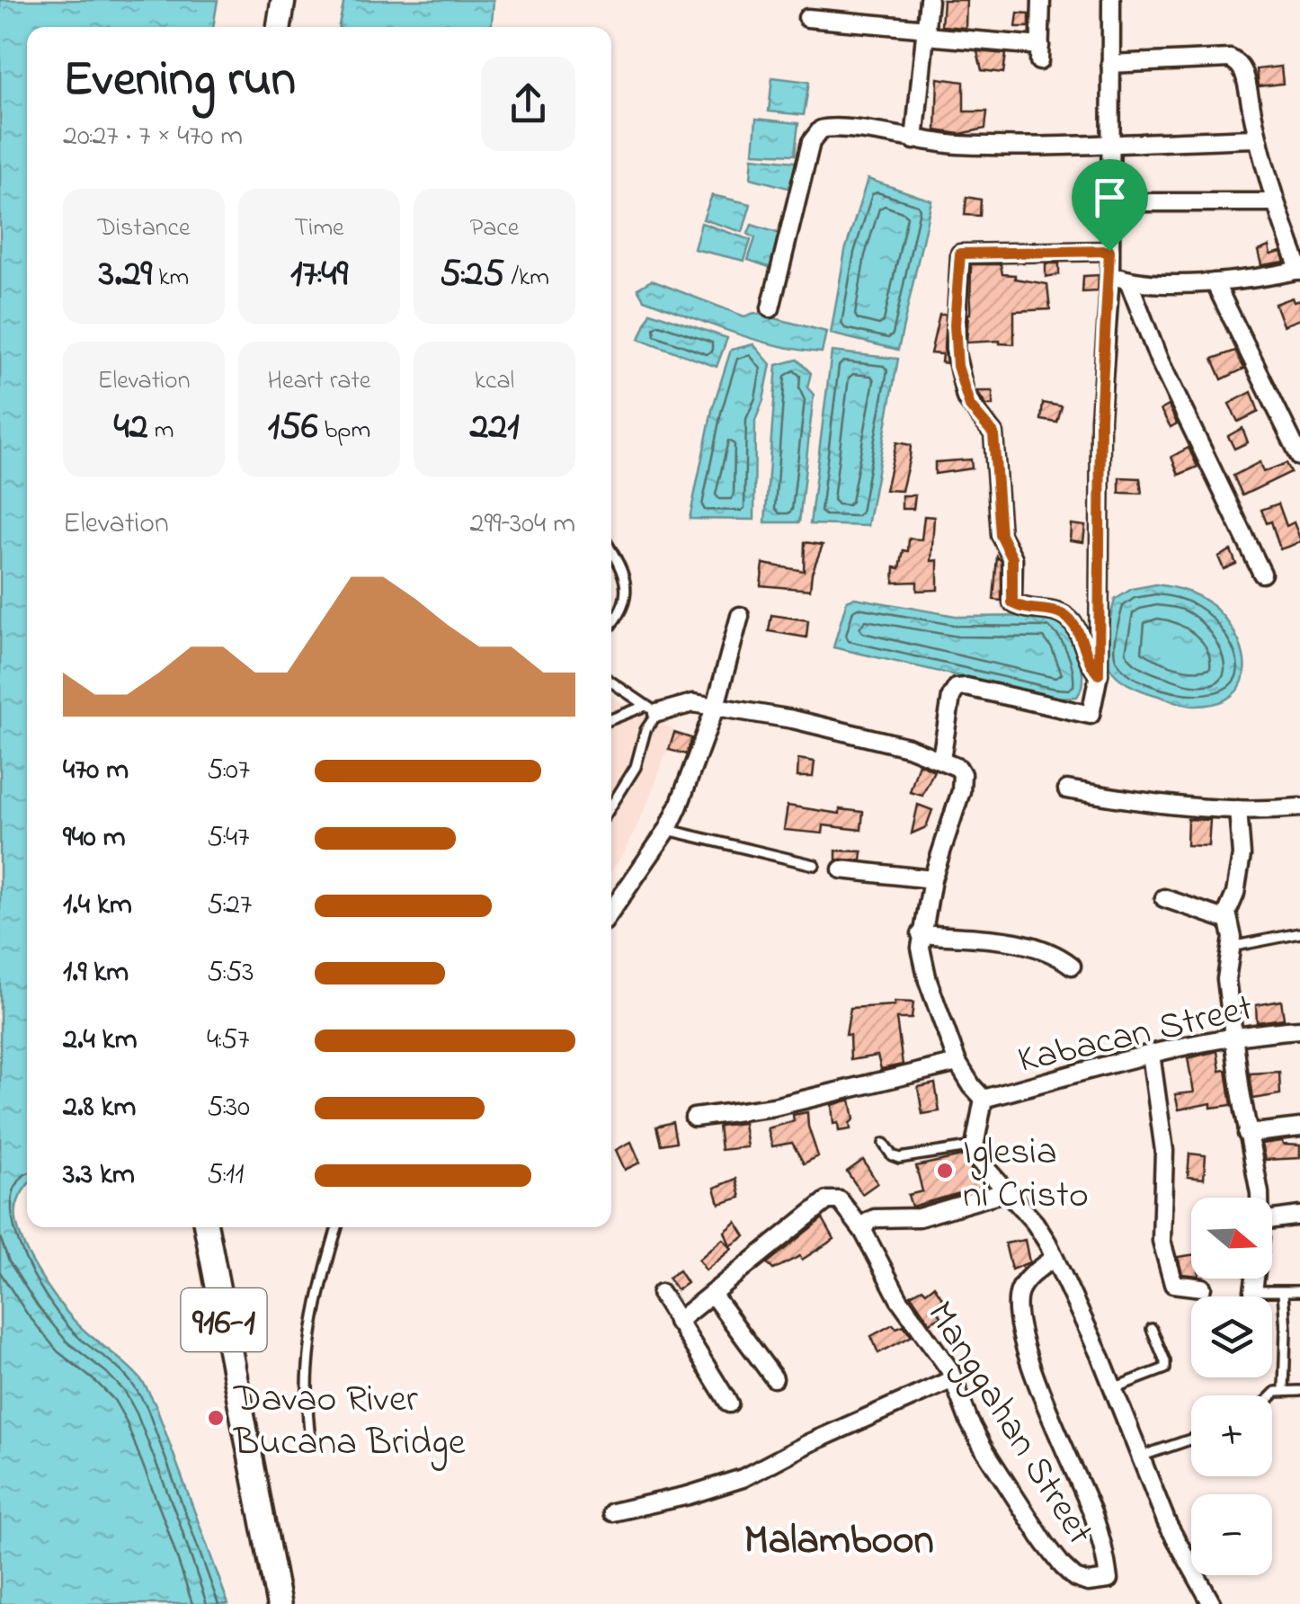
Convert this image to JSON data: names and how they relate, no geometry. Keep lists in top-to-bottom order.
{
  "streets": {
    "main road": ["916-1"],
    "street": ["Kabacan Street", "Manggahan Street"]
  },
  "districts": ["Malamboon"],
  "places": ["Iglesia ni Cristo", "Davao River Bucana Bridge"],
  "north": "right",
  "page": {
    "heading": ["Evening run", "20:27 · 7 × 470 m"],
    "stats": [
      ["Distance", "3.29 km"],
      ["Time", "17:49"],
      ["Pace", "5:25 /km"],
      ["Elevation", "42 m"],
      ["Heart rate", "156 bpm"],
      ["kcal", "221"]
    ],
    "chart": ["Elevation", "299–304 m"],
    "list": [
      {
        "name": "470 m",
        "note": "5:07"
      },
      {
        "name": "940 m",
        "note": "5:47"
      },
      {
        "name": "1.4 km",
        "note": "5:27"
      },
      {
        "name": "1.9 km",
        "note": "5:53"
      },
      {
        "name": "2.4 km",
        "note": "4:57"
      },
      {
        "name": "2.8 km",
        "note": "5:30"
      },
      {
        "name": "3.3 km",
        "note": "5:11"
      }
    ],
    "map_buttons": ["+", "−"]
  }
}
